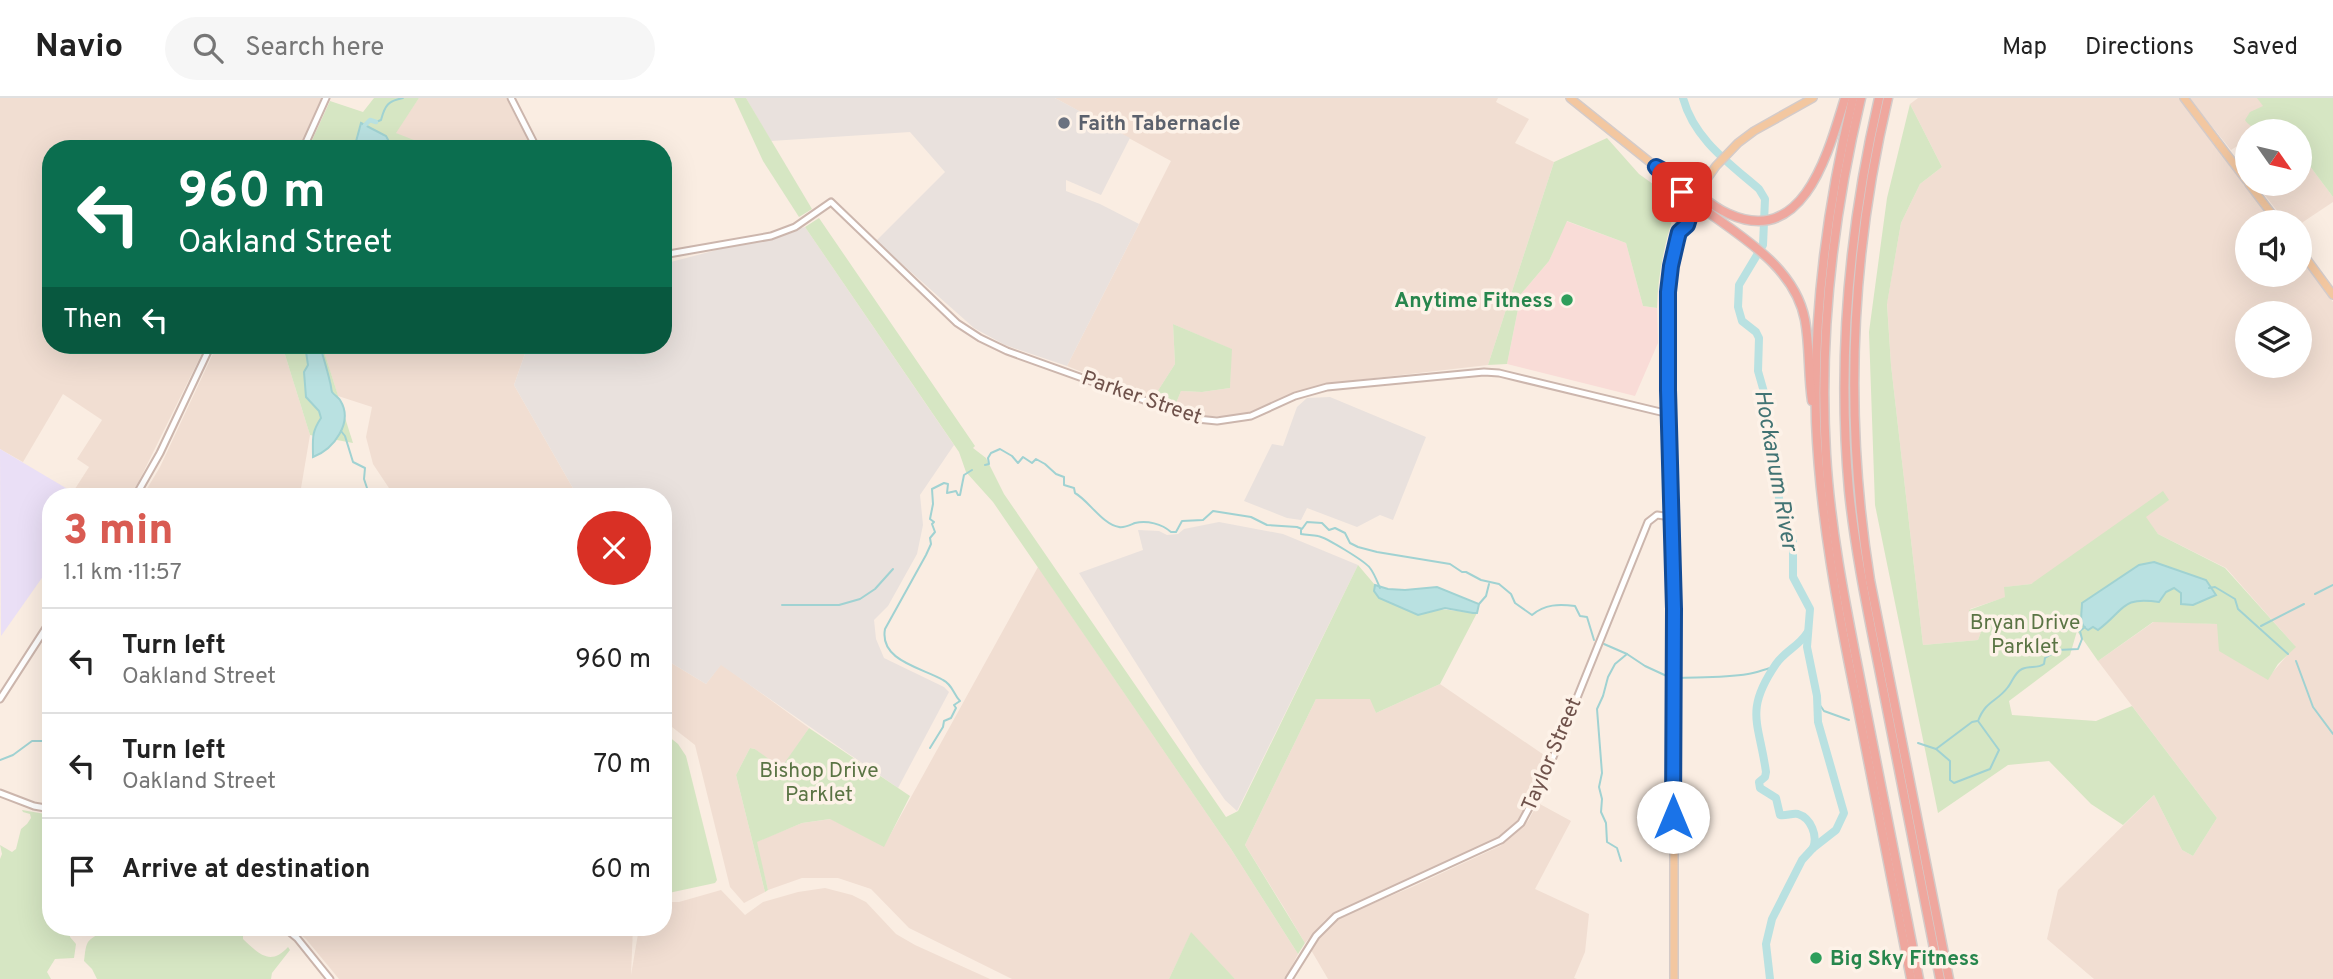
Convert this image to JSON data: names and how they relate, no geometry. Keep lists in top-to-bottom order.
{
  "streets": {
    "street": ["Parker Street", "Taylor Street"]
  },
  "water": ["Hockanum River"],
  "parks": ["Bryan Drive Parklet", "Bishop Drive Parklet"],
  "places": ["Faith Tabernacle", "Anytime Fitness", "Big Sky Fitness"],
  "north": "bottom right",
  "page": {
    "header": "Navio",
    "search": "Search here",
    "nav": ["Map", "Directions", "Saved"],
    "turn": ["960 m", "Oakland Street"],
    "then": "Then",
    "heading": ["3 min", "1.1 km · 11:57"],
    "list": [
      {
        "name": "Turn left",
        "note": "Oakland Street",
        "value": "960 m"
      },
      {
        "name": "Turn left",
        "note": "Oakland Street",
        "value": "70 m"
      },
      {
        "name": "Arrive at destination",
        "value": "60 m"
      }
    ]
  }
}
